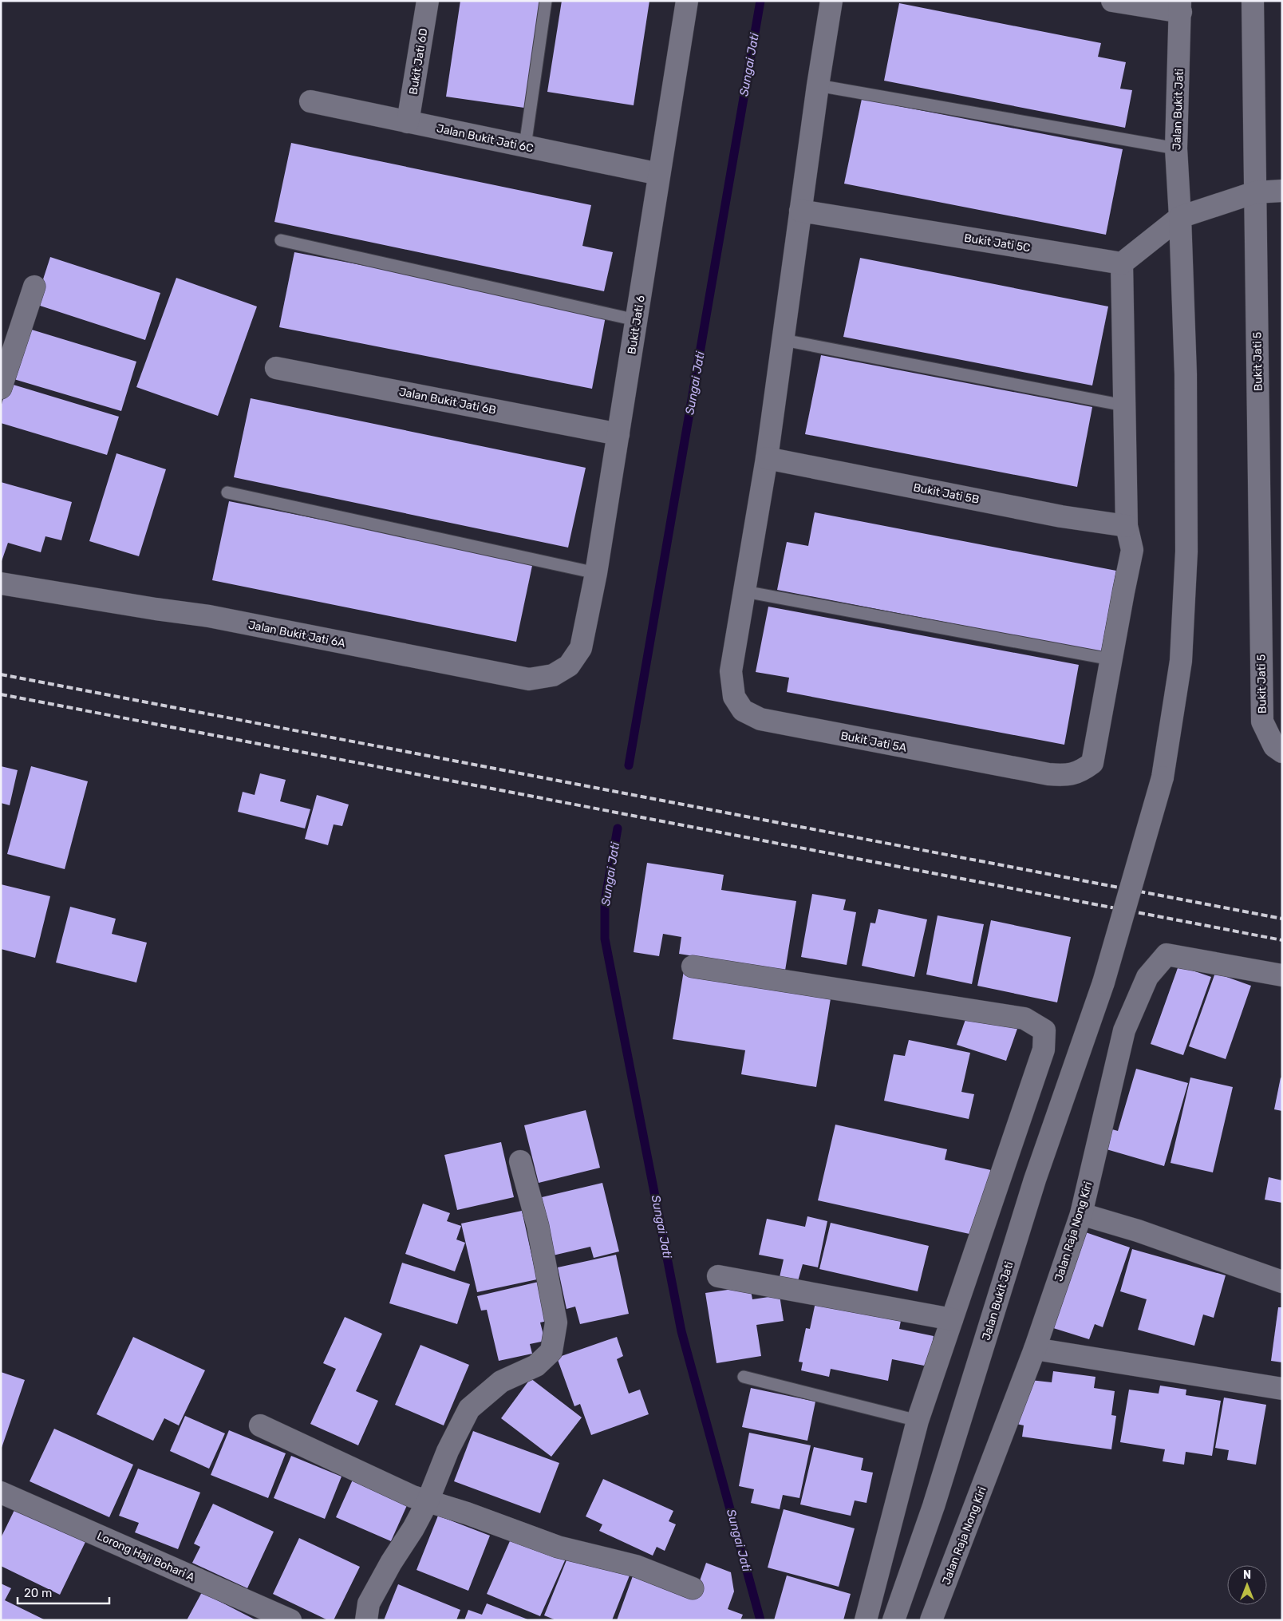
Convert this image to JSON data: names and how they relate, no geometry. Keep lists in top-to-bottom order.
{
  "streets": {
    "street": [
      "Bukit Jati 6D",
      "Jalan Bukit Jati",
      "Jalan Bukit Jati 6C",
      "Bukit Jati 5C",
      "Bukit Jati 6",
      "Bukit Jati 5",
      "Jalan Bukit Jati 6B",
      "Bukit Jati 5B",
      "Jalan Bukit Jati 6A",
      "Bukit Jati 5A",
      "Jalan Raja Nong Kiri",
      "Lorong Haji Bohari A"
    ]
  },
  "crossings": [
    ["Bukit Jati 6D", "Jalan Bukit Jati 6C"],
    ["Jalan Bukit Jati 6C", "Bukit Jati 6"],
    ["Bukit Jati 5C", "Bukit Jati 5A"],
    ["Bukit Jati 6", "Jalan Bukit Jati 6B"],
    ["Bukit Jati 6", "Jalan Bukit Jati 6A"],
    ["Bukit Jati 5B", "Bukit Jati 5A"]
  ],
  "water": ["Sungai Jati"],
  "scale_bar": "20 m",
  "north": "top"
}
